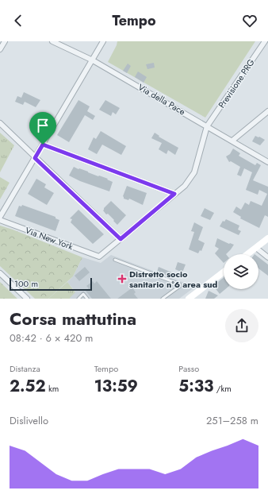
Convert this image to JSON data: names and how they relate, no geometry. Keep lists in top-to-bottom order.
{
  "streets": {
    "street": ["Previsione PRG", "Via della Pace", "Via New York"]
  },
  "crossings": [
    ["Previsione PRG", "Via della Pace"],
    ["Previsione PRG", "Via New York"]
  ],
  "places": {
    "health": ["Distretto socio sanitario n°6 area sud"]
  },
  "scale_bar": "100 m",
  "page": {
    "header": "Tempo",
    "scale": "100 m",
    "heading": ["Corsa mattutina", "08:42 · 6 × 420 m"],
    "stats": [
      ["Distanza", "2.52 km"],
      ["Tempo", "13:59"],
      ["Passo", "5:33 /km"]
    ],
    "chart": ["Dislivello", "251–258 m"]
  }
}
